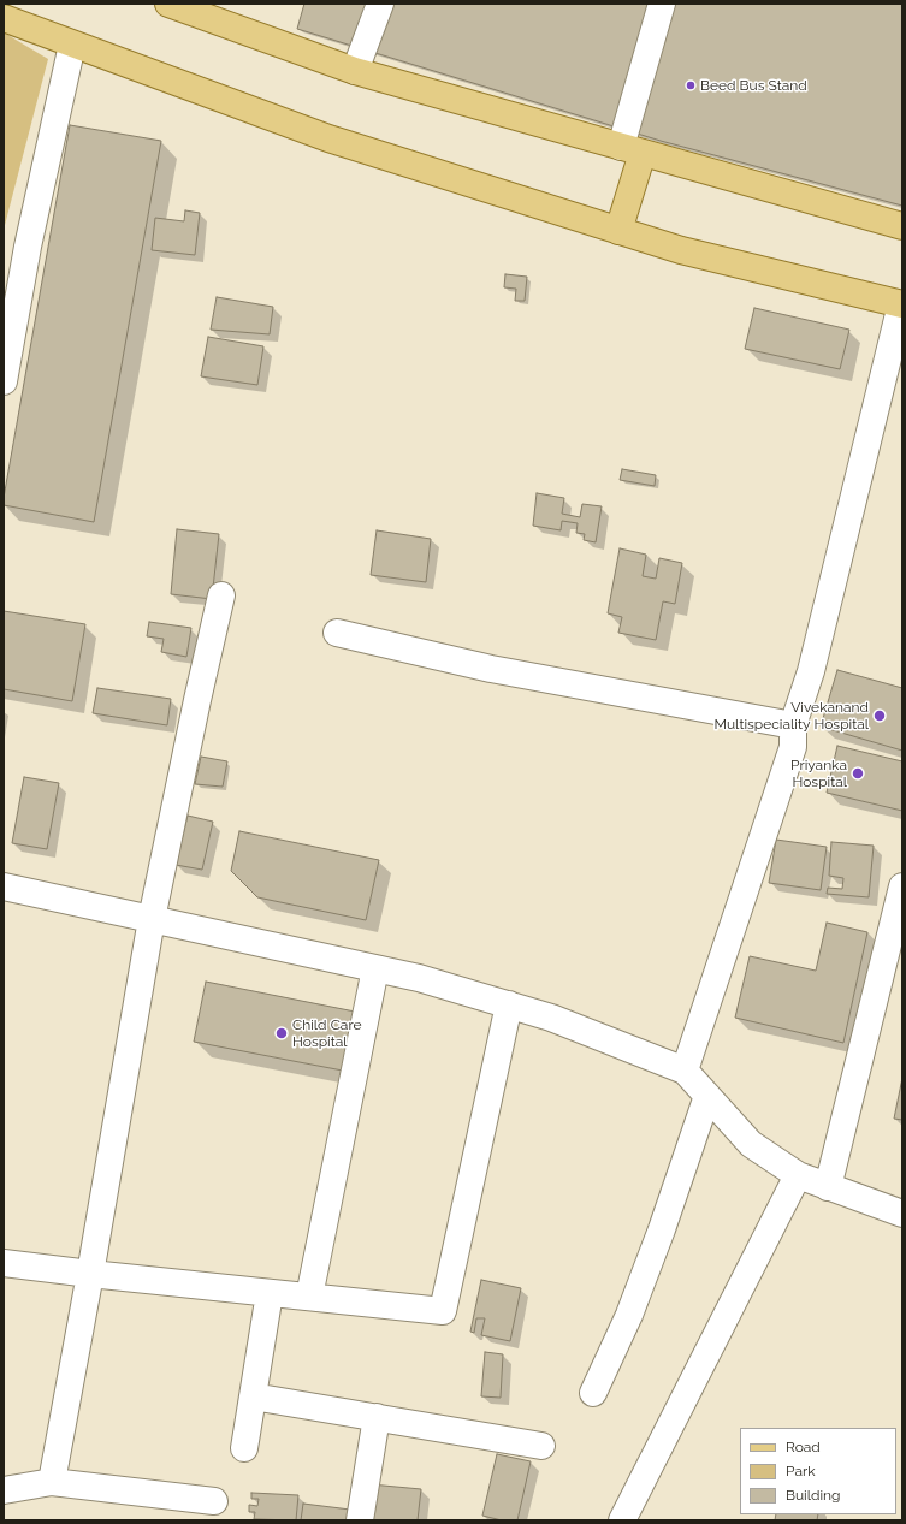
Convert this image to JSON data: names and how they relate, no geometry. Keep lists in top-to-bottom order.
{
  "places": [
    "Beed Bus Stand",
    "Vivekanand Multispeciality Hospital",
    "Priyanka Hospital",
    "Child Care Hospital"
  ],
  "legend": ["Road", "Park", "Building"]
}
